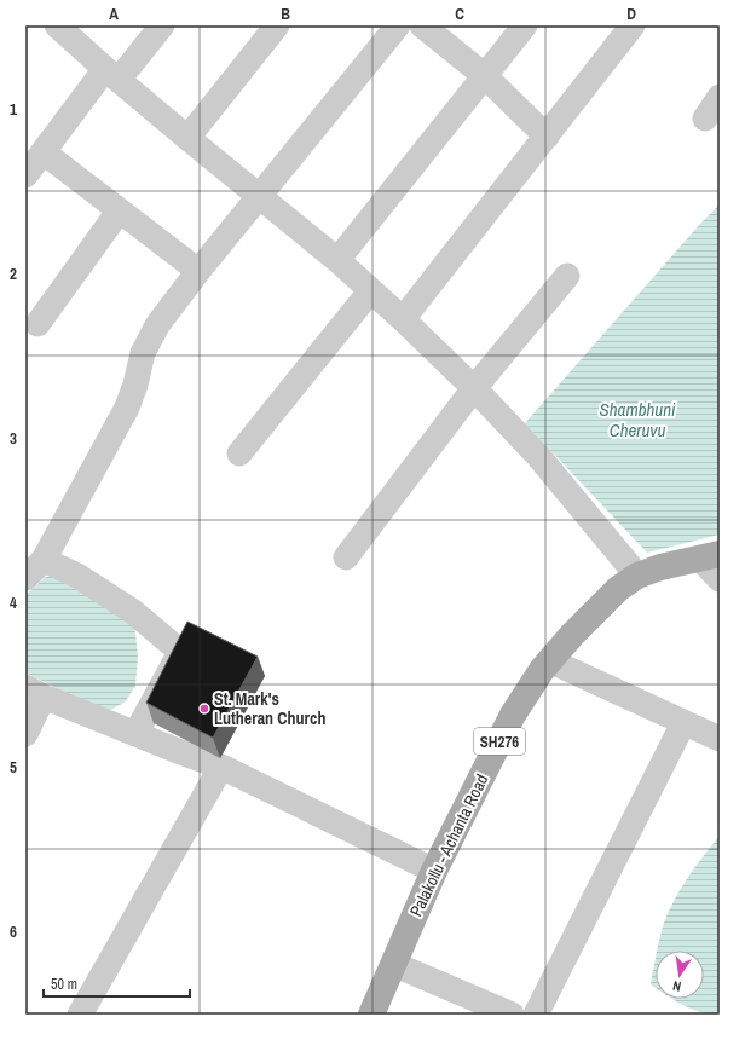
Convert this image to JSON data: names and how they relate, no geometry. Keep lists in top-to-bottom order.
{
  "streets": {
    "main road": ["SH276", "Palakollu - Achanta Road"]
  },
  "water": ["Shambhuni Cheruvu"],
  "places": ["St. Mark's Lutheran Church"],
  "scale_bar": "50 m",
  "north": "bottom",
  "grid": {
    "columns": [
      "A",
      "B",
      "C",
      "D"
    ],
    "rows": [
      "1",
      "2",
      "3",
      "4",
      "5",
      "6"
    ]
  }
}
